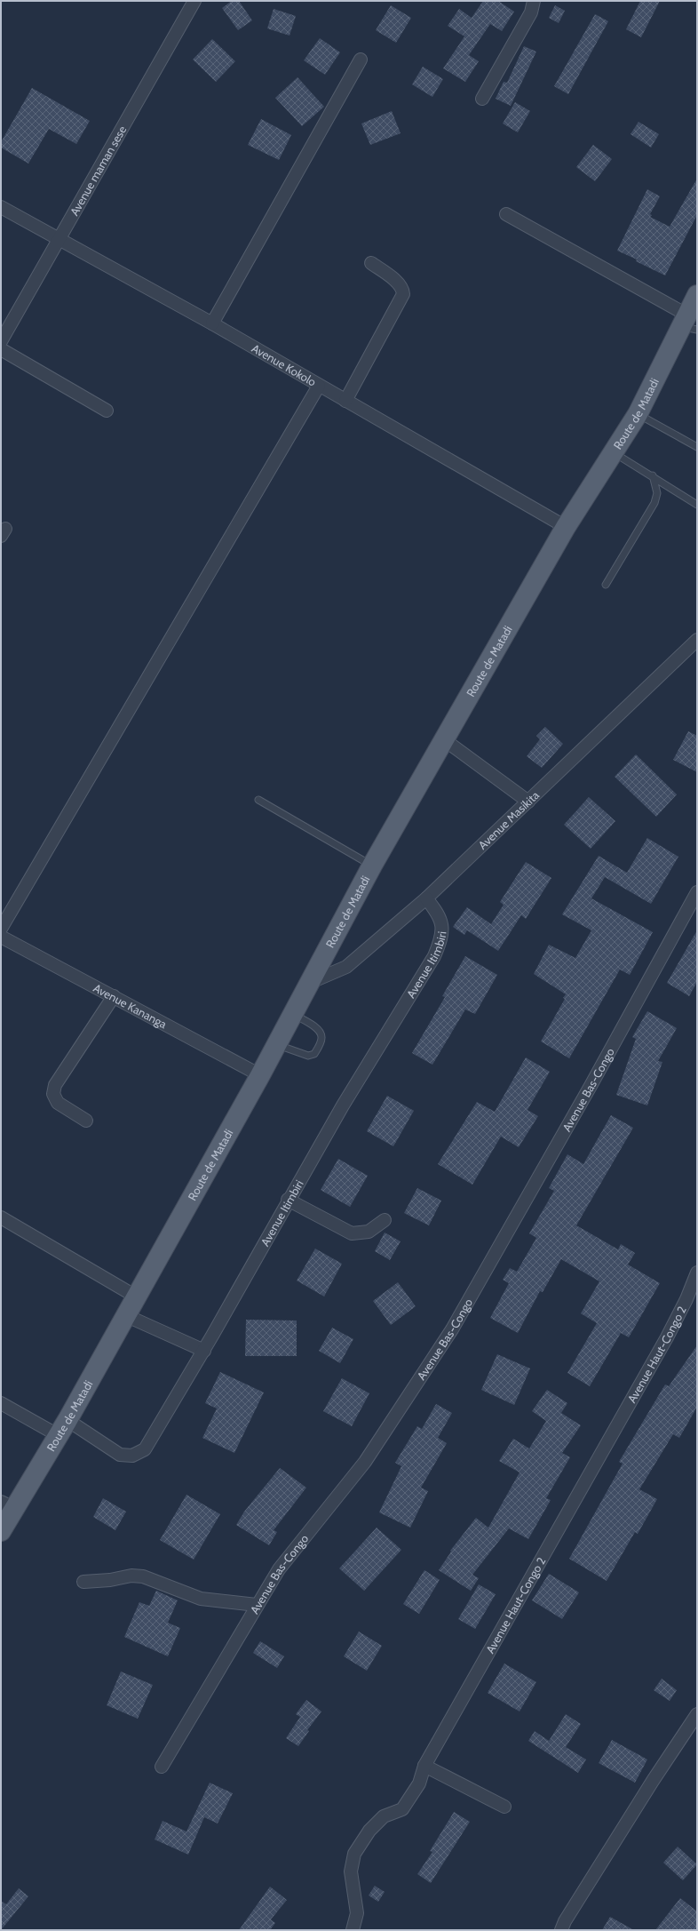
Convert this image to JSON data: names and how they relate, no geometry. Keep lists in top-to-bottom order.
{
  "streets": {
    "main road": ["Route de Matadi"],
    "street": [
      "Avenue maman sese",
      "Avenue Kokolo",
      "Avenue Masikita",
      "Avenue Itimbiri",
      "Avenue Kananga",
      "Avenue Bas-Congo",
      "Avenue Haut-Congo 2"
    ]
  },
  "crossings": [
    ["Avenue maman sese", "Avenue Kokolo"],
    ["Avenue Kokolo", "Route de Matadi"],
    ["Route de Matadi", "Avenue Masikita"],
    ["Route de Matadi", "Avenue Itimbiri"],
    ["Route de Matadi", "Avenue Kananga"],
    ["Avenue Masikita", "Avenue Itimbiri"]
  ]
}
